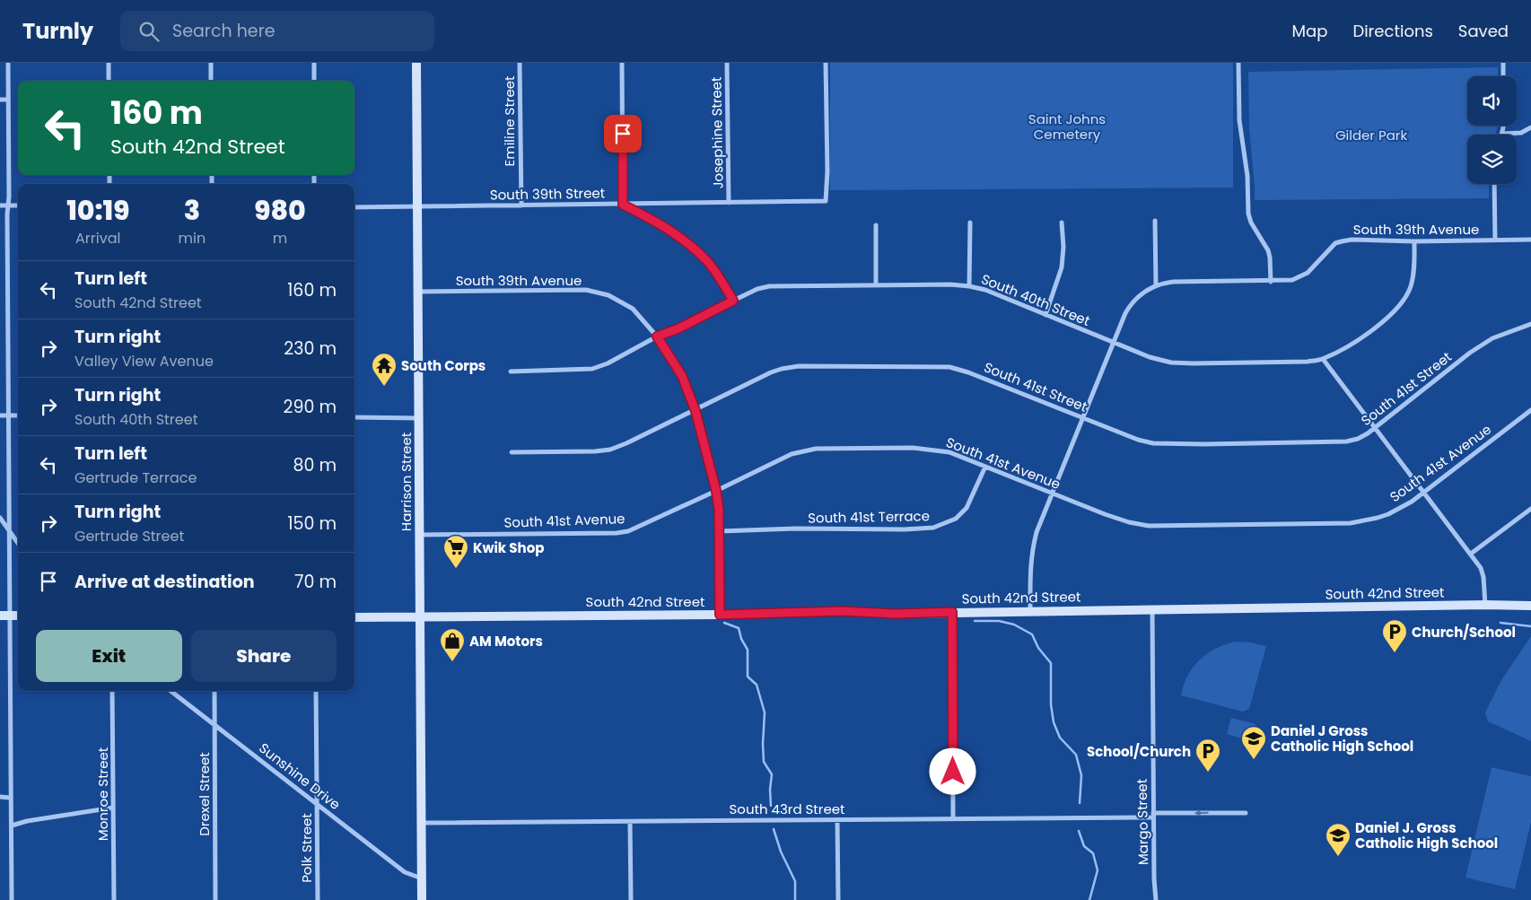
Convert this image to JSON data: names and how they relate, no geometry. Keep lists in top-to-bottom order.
{
  "streets": {
    "street": [
      "Emiline Street",
      "Josephine Street",
      "South 39th Street",
      "South 39th Avenue",
      "South 40th Street",
      "South 41st Street",
      "South 41st Avenue",
      "Harrison Street",
      "South 41st Terrace",
      "South 42nd Street",
      "Sunshine Drive",
      "Monroe Street",
      "Drexel Street",
      "South 43rd Street",
      "Margo Street",
      "Polk Street"
    ]
  },
  "crossings": [
    ["Emiline Street", "South 39th Street"],
    ["Josephine Street", "South 39th Street"],
    ["South 39th Street", "Harrison Street"],
    ["South 39th Avenue", "South 40th Street"],
    ["South 39th Avenue", "South 41st Street"],
    ["South 39th Avenue", "South 41st Avenue"],
    ["South 39th Avenue", "Harrison Street"],
    ["South 39th Avenue", "South 41st Terrace"],
    ["South 39th Avenue", "South 42nd Street"],
    ["South 41st Avenue", "Harrison Street"],
    ["South 41st Avenue", "South 41st Terrace"],
    ["Harrison Street", "South 42nd Street"],
    ["Harrison Street", "Sunshine Drive"],
    ["Harrison Street", "South 43rd Street"],
    ["South 42nd Street", "Margo Street"],
    ["Sunshine Drive", "Drexel Street"],
    ["Sunshine Drive", "Polk Street"],
    ["South 43rd Street", "Margo Street"]
  ],
  "parks": ["Saint Johns Cemetery", "Gilder Park"],
  "places": {
    "temple": ["South Corps"],
    "supermarket": ["Kwik Shop"],
    "parking": ["Church/School", "School/Church"],
    "shop": ["AM Motors"],
    "school or university": ["Daniel J Gross Catholic High School", "Daniel J. Gross Catholic High School"]
  },
  "page": {
    "header": "Turnly",
    "search": "Search here",
    "nav": ["Map", "Directions", "Saved"],
    "turn": ["160 m", "South 42nd Street"],
    "eta": [
      "10:19",
      "Arrival",
      "3",
      "min",
      "980",
      "m"
    ],
    "list": [
      {
        "name": "Turn left",
        "note": "South 42nd Street",
        "value": "160 m"
      },
      {
        "name": "Turn right",
        "note": "Valley View Avenue",
        "value": "230 m"
      },
      {
        "name": "Turn right",
        "note": "South 40th Street",
        "value": "290 m"
      },
      {
        "name": "Turn left",
        "note": "Gertrude Terrace",
        "value": "80 m"
      },
      {
        "name": "Turn right",
        "note": "Gertrude Street",
        "value": "150 m"
      },
      {
        "name": "Arrive at destination",
        "value": "70 m"
      }
    ],
    "buttons": ["Exit", "Share"]
  }
}
